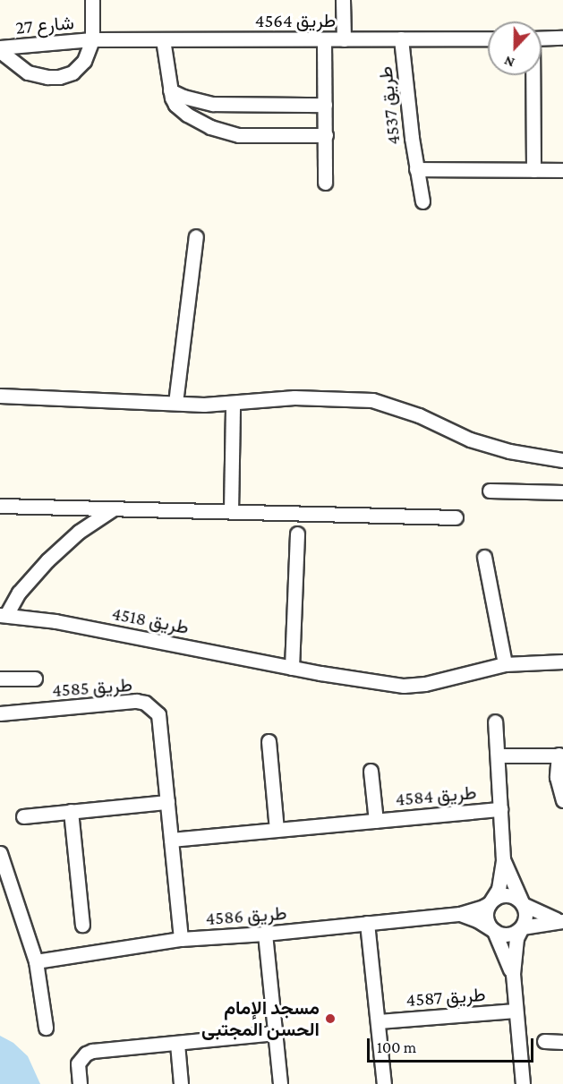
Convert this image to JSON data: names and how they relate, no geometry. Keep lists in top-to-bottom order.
{
  "streets": {
    "street": [
      "طريق 4564",
      "شارع 27",
      "طريق 4537",
      "طريق 4518",
      "طريق 4585",
      "طريق 4584",
      "طريق 4586",
      "طريق 4587"
    ]
  },
  "crossings": [
    ["طريق 4564", "شارع 27"],
    ["طريق 4564", "طريق 4537"],
    ["طريق 4585", "طريق 4584"],
    ["طريق 4585", "طريق 4586"],
    ["طريق 4584", "طريق 4586"]
  ],
  "places": ["مسجد الإمام الحسن المجتبى"],
  "scale_bar": "100 m",
  "north": "bottom"
}
